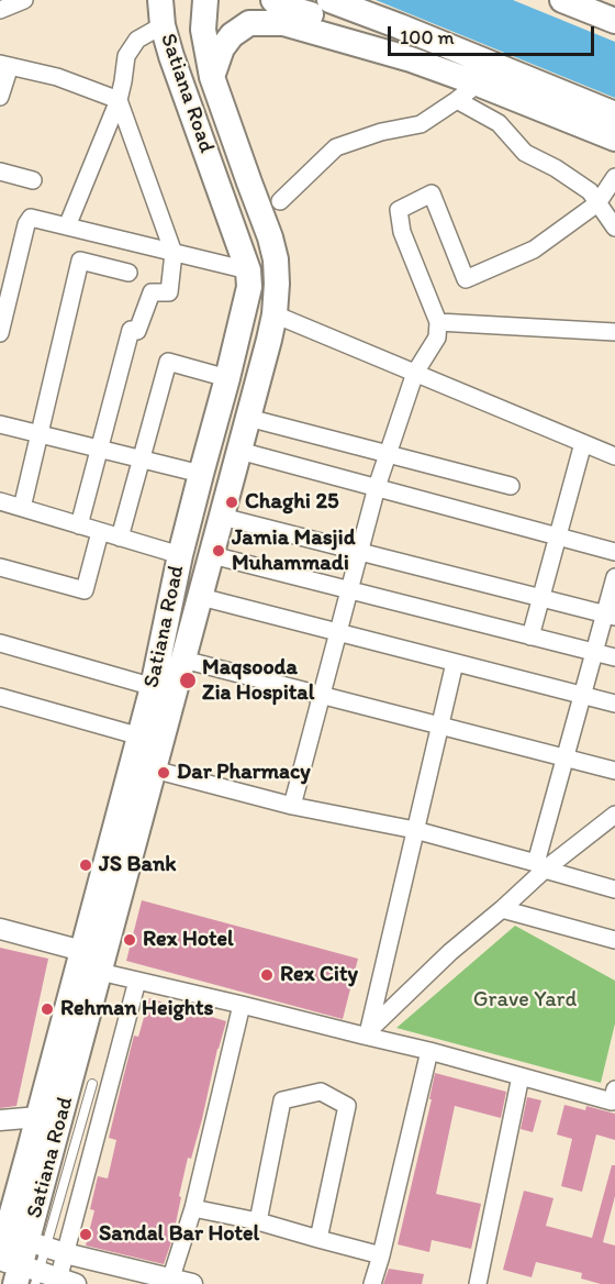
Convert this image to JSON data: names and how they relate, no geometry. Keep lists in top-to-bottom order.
{
  "streets": {
    "main road": ["Satiana Road"]
  },
  "parks": ["Grave Yard"],
  "places": [
    "Chaghi 25",
    "Jamia Masjid Muhammadi",
    "Maqsooda Zia Hospital",
    "Dar Pharmacy",
    "JS Bank",
    "Rex Hotel",
    "Rex City",
    "Rehman Heights",
    "Sandal Bar Hotel"
  ],
  "scale_bar": "100 m"
}
